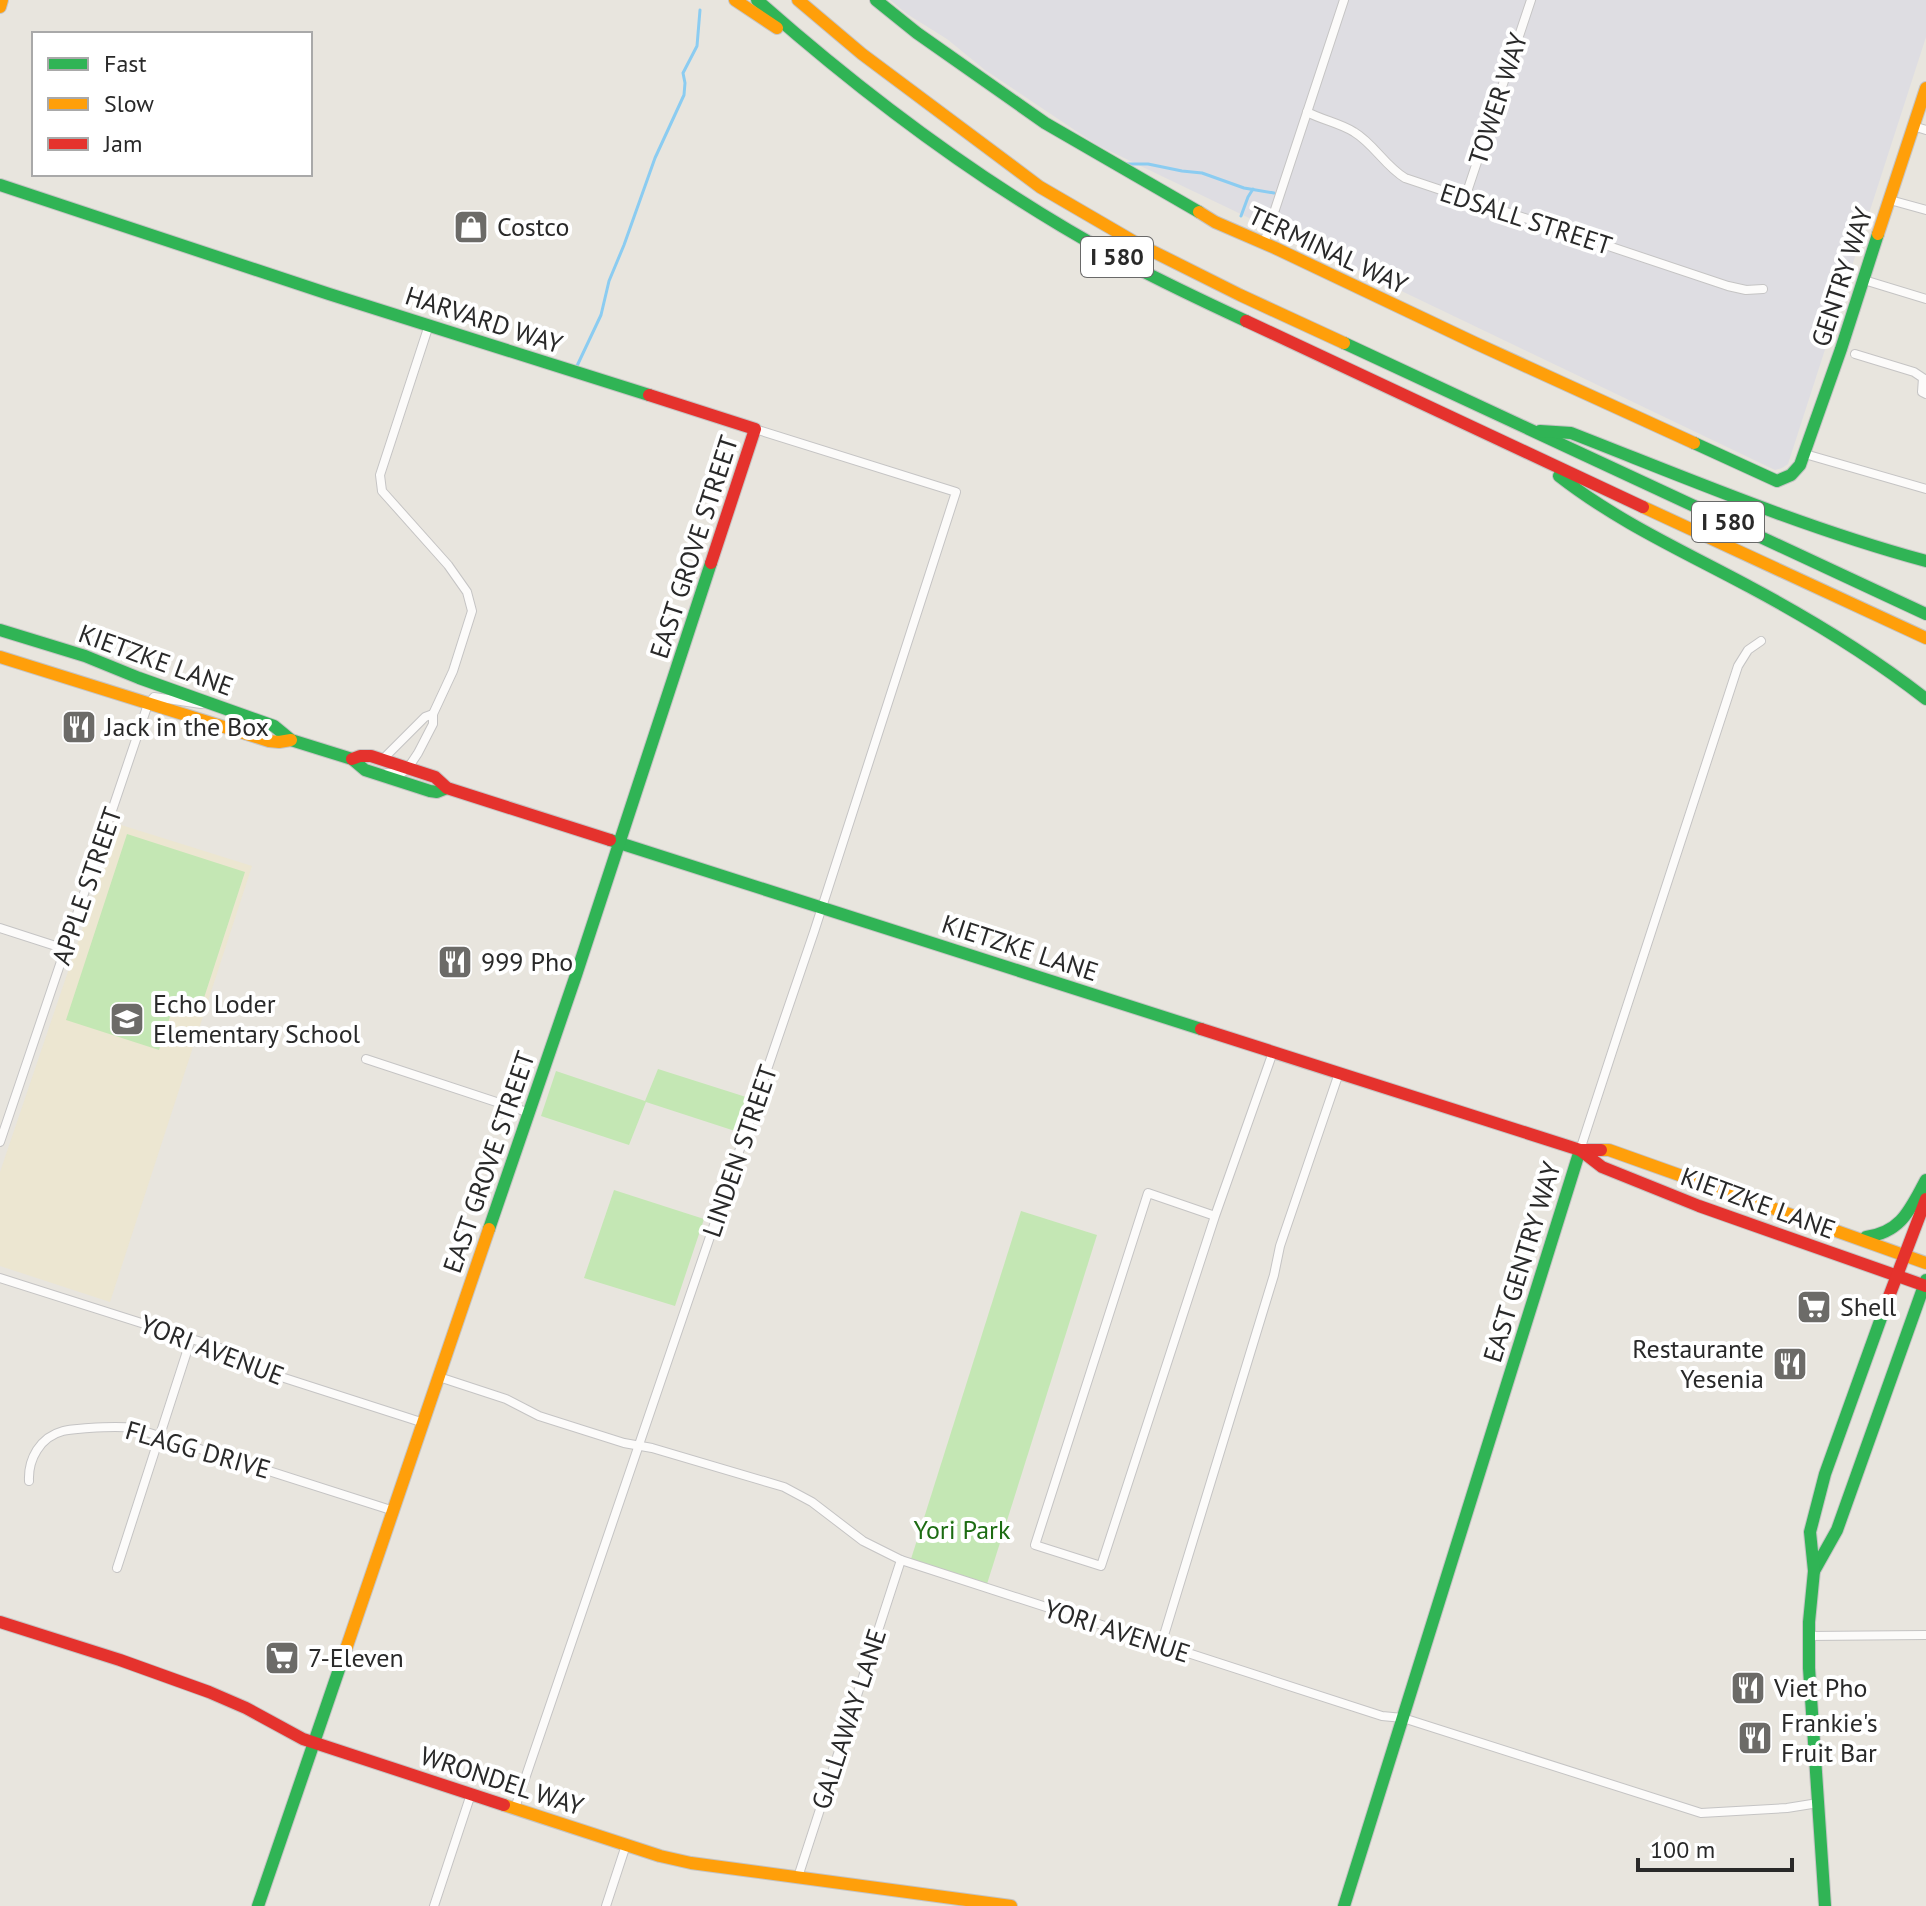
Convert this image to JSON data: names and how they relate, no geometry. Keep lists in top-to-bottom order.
{
  "streets": {
    "main road": [
      "TERMINAL WAY",
      "I 580",
      "GENTRY WAY",
      "HARVARD WAY",
      "EAST GROVE STREET",
      "KIETZKE LANE",
      "EAST GENTRY WAY",
      "WRONDEL WAY"
    ],
    "street": [
      "TOWER WAY",
      "EDSALL STREET",
      "APPLE STREET",
      "LINDEN STREET",
      "YORI AVENUE",
      "FLAGG DRIVE",
      "GALLAWAY LANE"
    ]
  },
  "crossings": [
    ["TOWER WAY", "EDSALL STREET"],
    ["TERMINAL WAY", "GENTRY WAY"],
    ["HARVARD WAY", "EAST GROVE STREET"],
    ["HARVARD WAY", "LINDEN STREET"],
    ["EAST GROVE STREET", "KIETZKE LANE"],
    ["EAST GROVE STREET", "YORI AVENUE"],
    ["EAST GROVE STREET", "FLAGG DRIVE"],
    ["EAST GROVE STREET", "WRONDEL WAY"],
    ["KIETZKE LANE", "APPLE STREET"],
    ["KIETZKE LANE", "LINDEN STREET"],
    ["KIETZKE LANE", "EAST GENTRY WAY"],
    ["LINDEN STREET", "YORI AVENUE"],
    ["LINDEN STREET", "WRONDEL WAY"],
    ["EAST GENTRY WAY", "YORI AVENUE"],
    ["YORI AVENUE", "GALLAWAY LANE"],
    ["GALLAWAY LANE", "WRONDEL WAY"]
  ],
  "parks": ["Yori Park"],
  "places": {
    "shop": ["Costco"],
    "restaurant": [
      "Jack in the Box",
      "999 Pho",
      "Restaurante Yesenia",
      "Viet Pho",
      "Frankie's Fruit Bar"
    ],
    "school or university": ["Echo Loder Elementary School"],
    "supermarket": ["Shell", "7-Eleven"]
  },
  "legend": ["Fast", "Slow", "Jam"],
  "scale_bar": "100 m"
}
